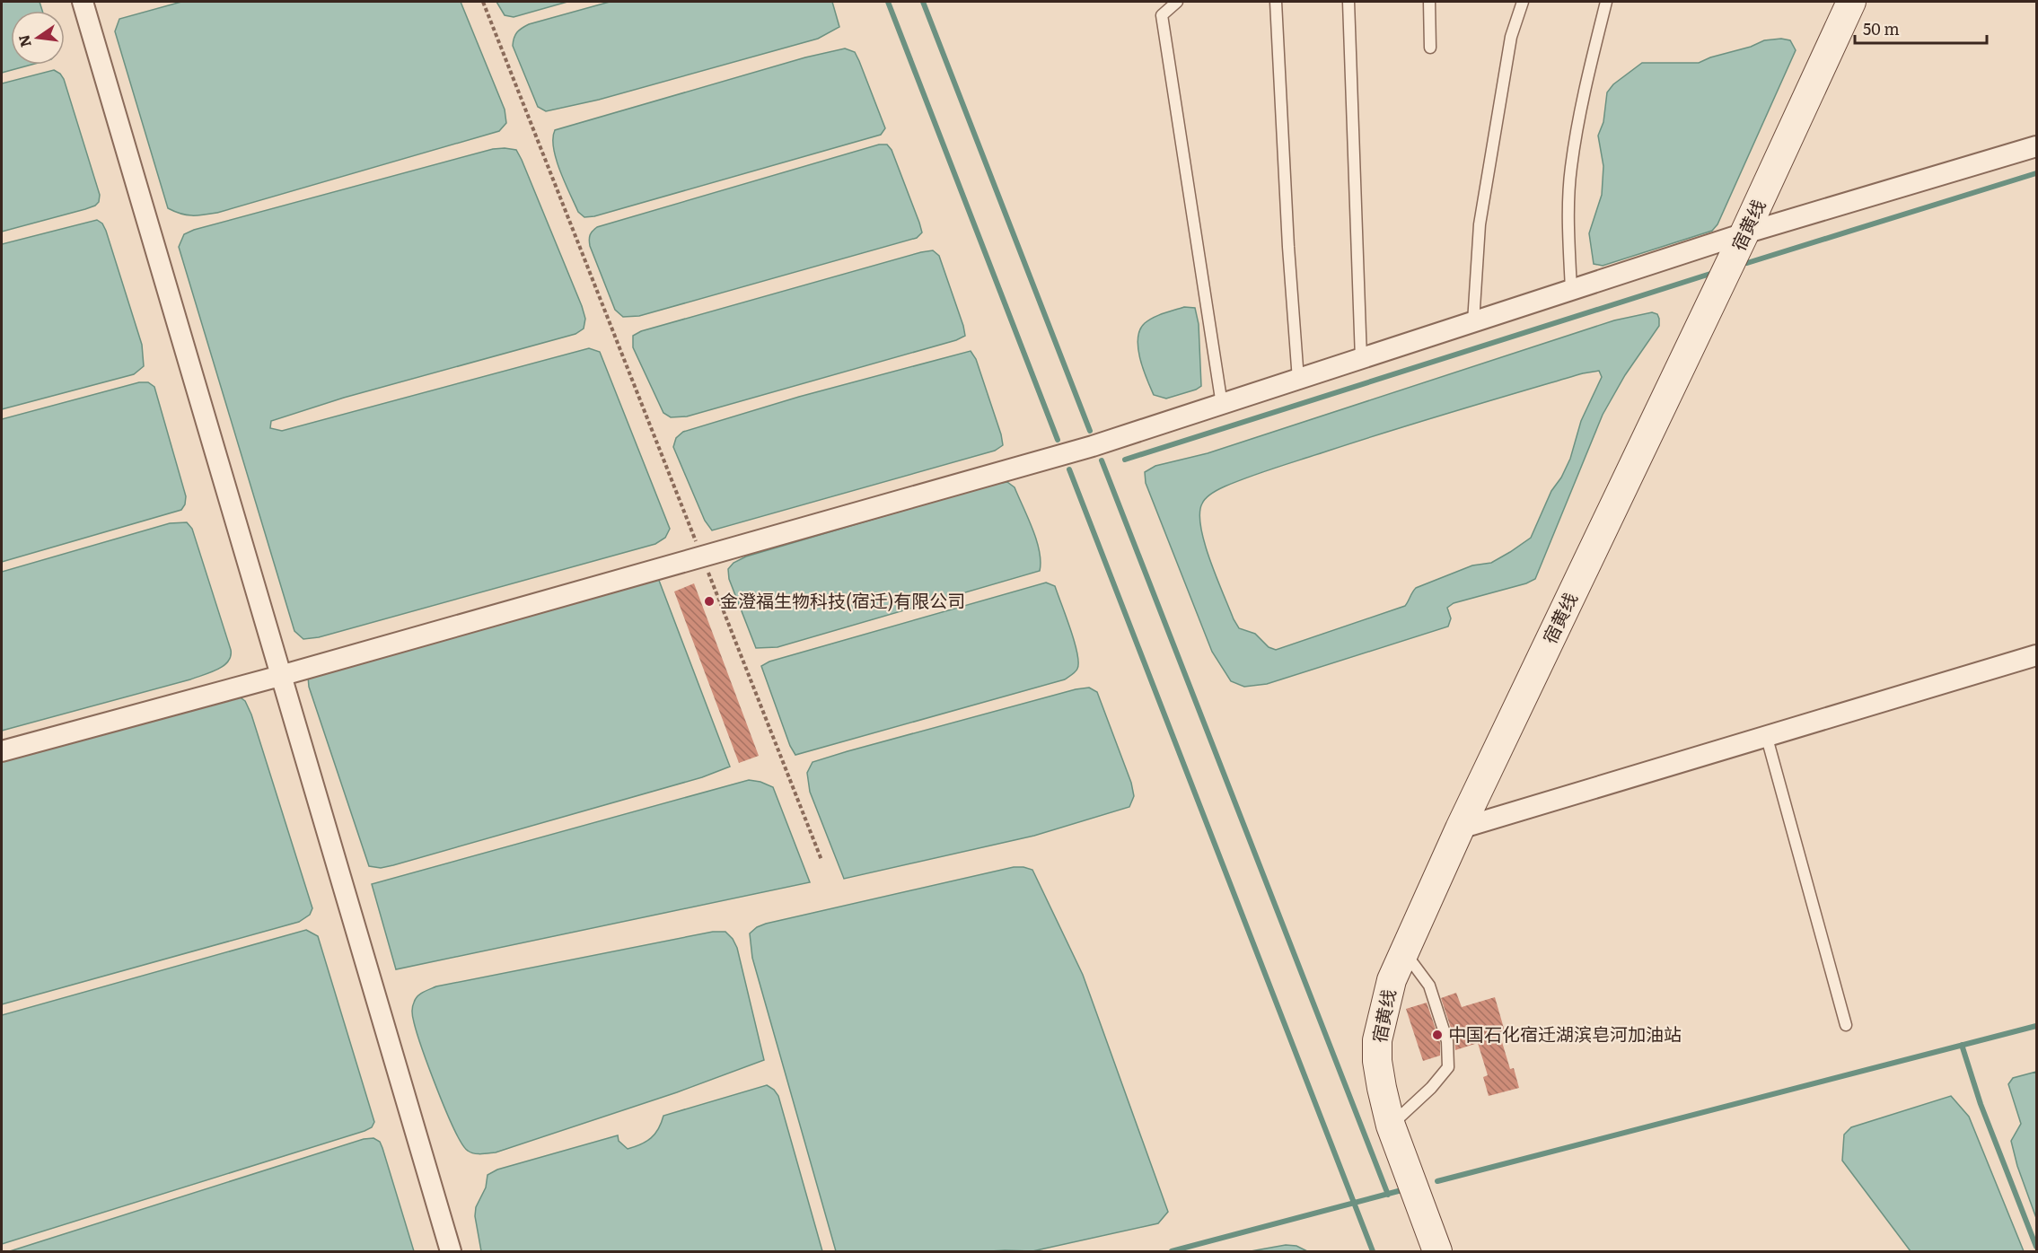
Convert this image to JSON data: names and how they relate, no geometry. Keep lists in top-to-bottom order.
{
  "streets": {
    "main road": ["宿黄线"]
  },
  "places": ["金澄福生物科技(宿迁)有限公司", "中国石化宿迁湖滨皂河加油站"],
  "scale_bar": "50 m",
  "north": "left"
}
